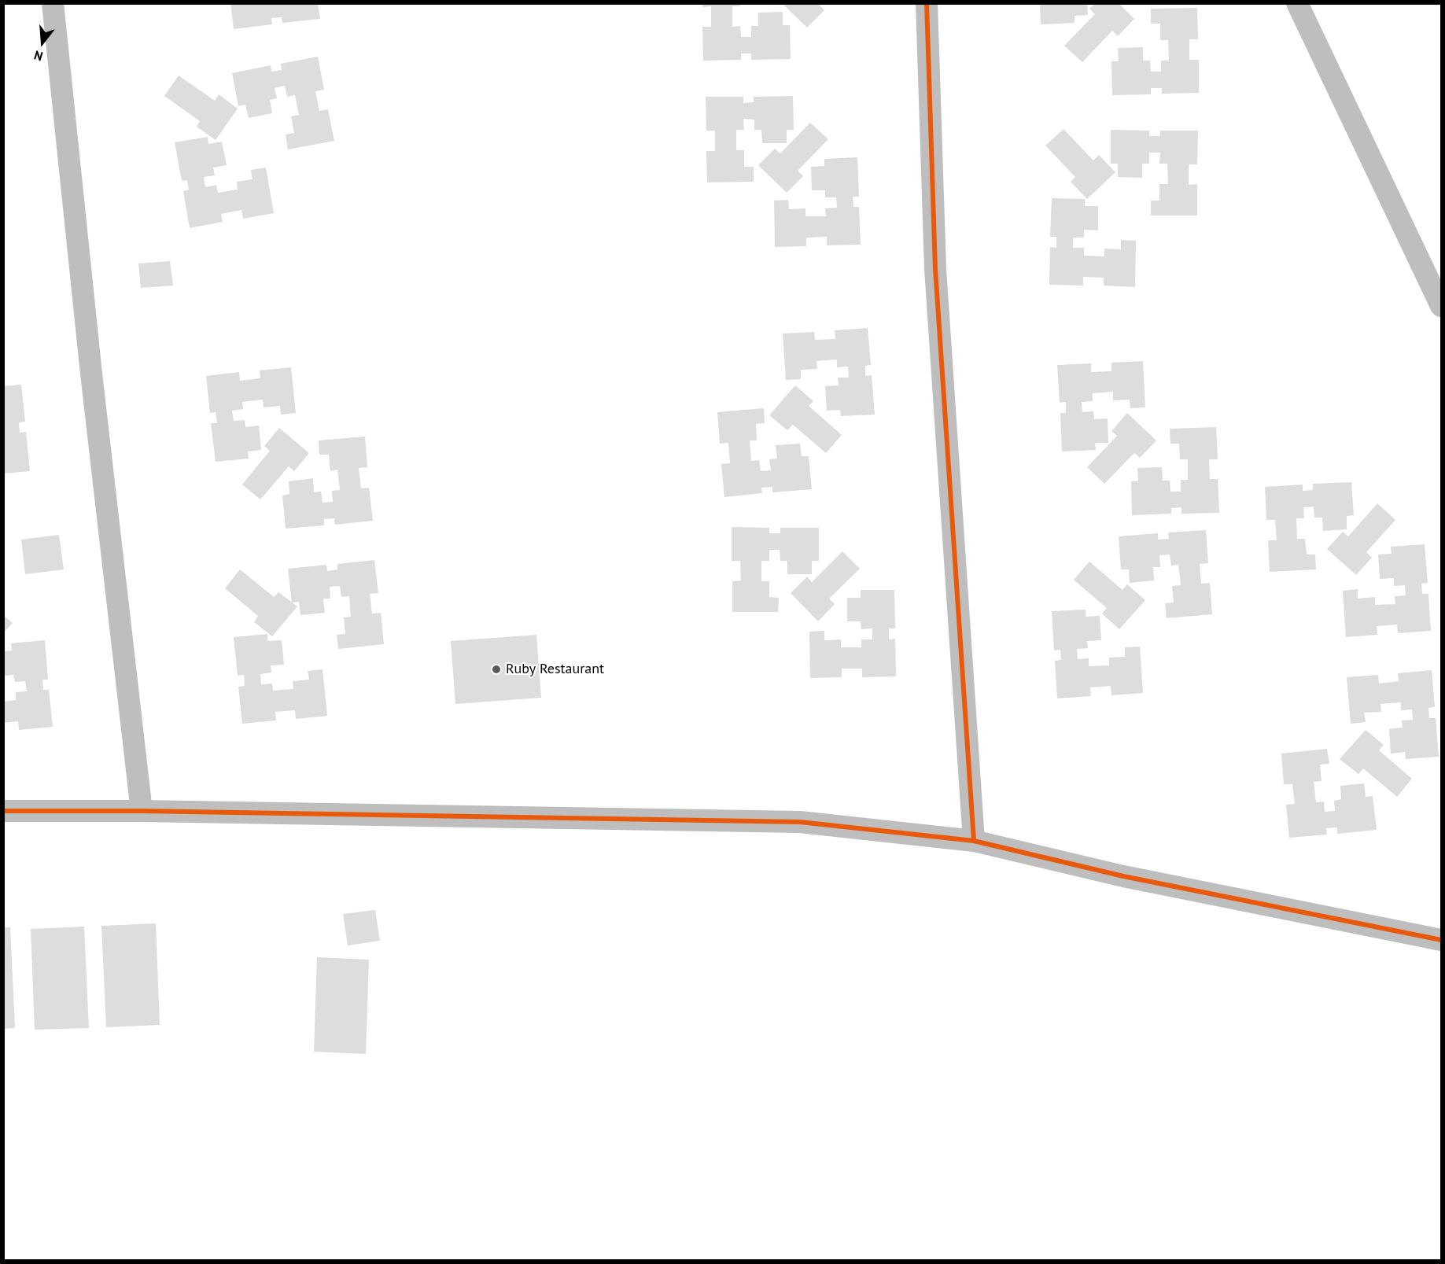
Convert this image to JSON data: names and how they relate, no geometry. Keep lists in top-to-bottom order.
{
  "places": ["Ruby Restaurant"],
  "north": "bottom"
}
